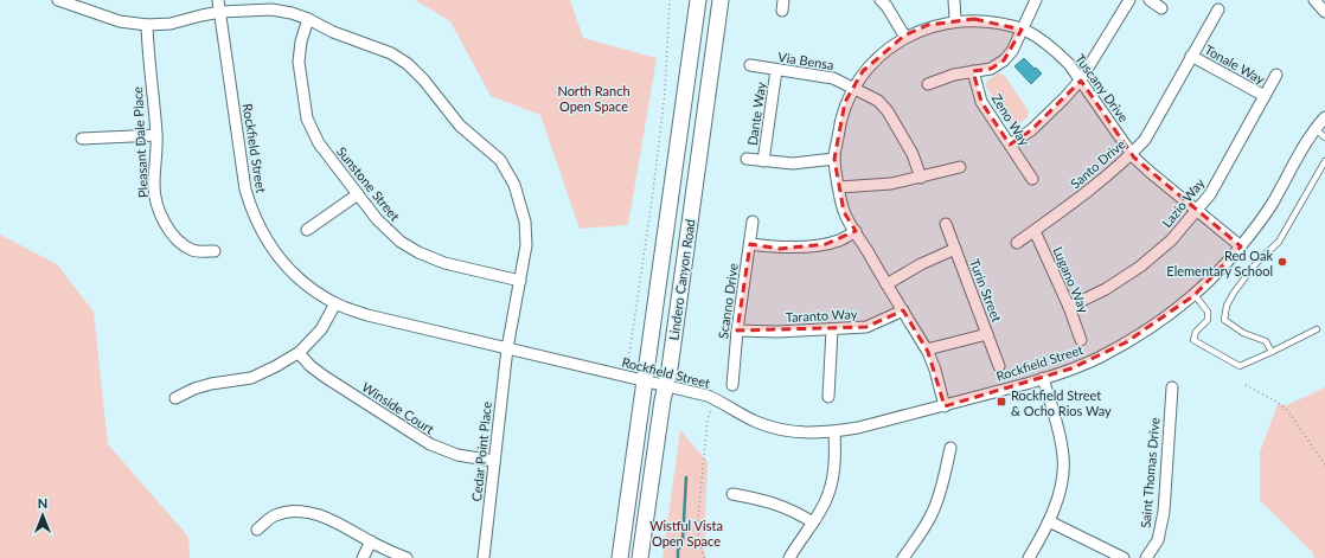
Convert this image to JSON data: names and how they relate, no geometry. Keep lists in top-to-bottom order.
{
  "streets": {
    "main road": ["Lindero Canyon Road"],
    "street": [
      "Via Bensa",
      "Tonale Way",
      "Tuscany Drive",
      "Dante Way",
      "Zeno Way",
      "Pleasant Dale Place",
      "Rockfield Street",
      "Santo Drive",
      "Sunstone Street",
      "Lazio Way",
      "Lugano Way",
      "Turin Street",
      "Scanno Drive",
      "Taranto Way",
      "Winside Court",
      "Cedar Point Place",
      "Saint Thomas Drive"
    ]
  },
  "crossings": [
    ["Via Bensa", "Tuscany Drive"],
    ["Via Bensa", "Dante Way"],
    ["Tonale Way", "Santo Drive"],
    ["Tonale Way", "Lazio Way"],
    ["Tuscany Drive", "Rockfield Street"],
    ["Tuscany Drive", "Santo Drive"],
    ["Tuscany Drive", "Lazio Way"],
    ["Tuscany Drive", "Taranto Way"],
    ["Pleasant Dale Place", "Cedar Point Place"],
    ["Rockfield Street", "Lindero Canyon Road"],
    ["Rockfield Street", "Cedar Point Place"],
    ["Santo Drive", "Lugano Way"],
    ["Sunstone Street", "Cedar Point Place"],
    ["Lazio Way", "Lugano Way"],
    ["Scanno Drive", "Taranto Way"],
    ["Winside Court", "Cedar Point Place"]
  ],
  "parks": ["North Ranch Open Space", "Wistful Vista Open Space"],
  "places": {
    "other": ["Red Oak Elementary School"],
    "transit": ["Rockfield Street & Ocho Rios Way"]
  },
  "north": "top"
}
